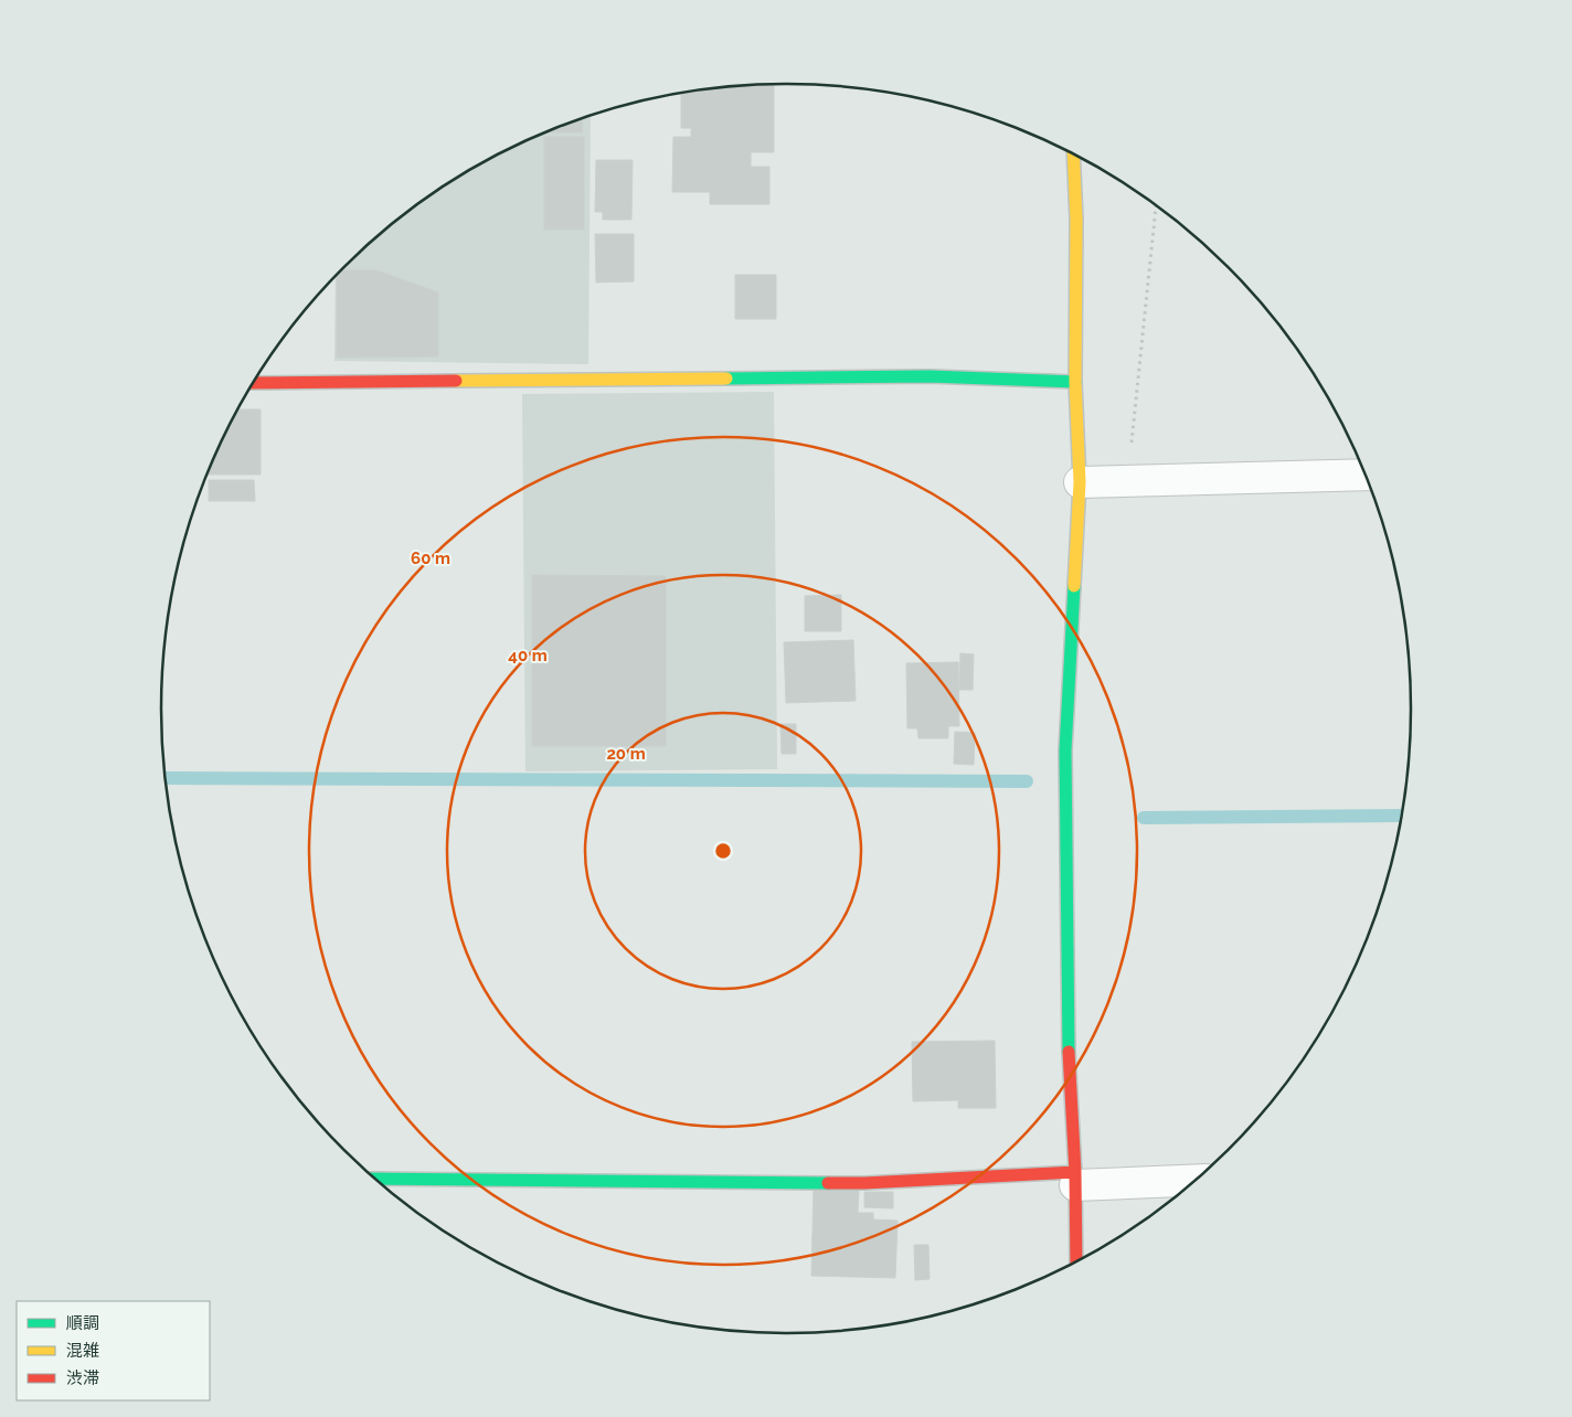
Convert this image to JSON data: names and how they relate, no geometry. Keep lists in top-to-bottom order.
{
  "legend": ["順調", "混雑", "渋滞"],
  "rings": ["60 m", "40 m", "20 m"]
}
